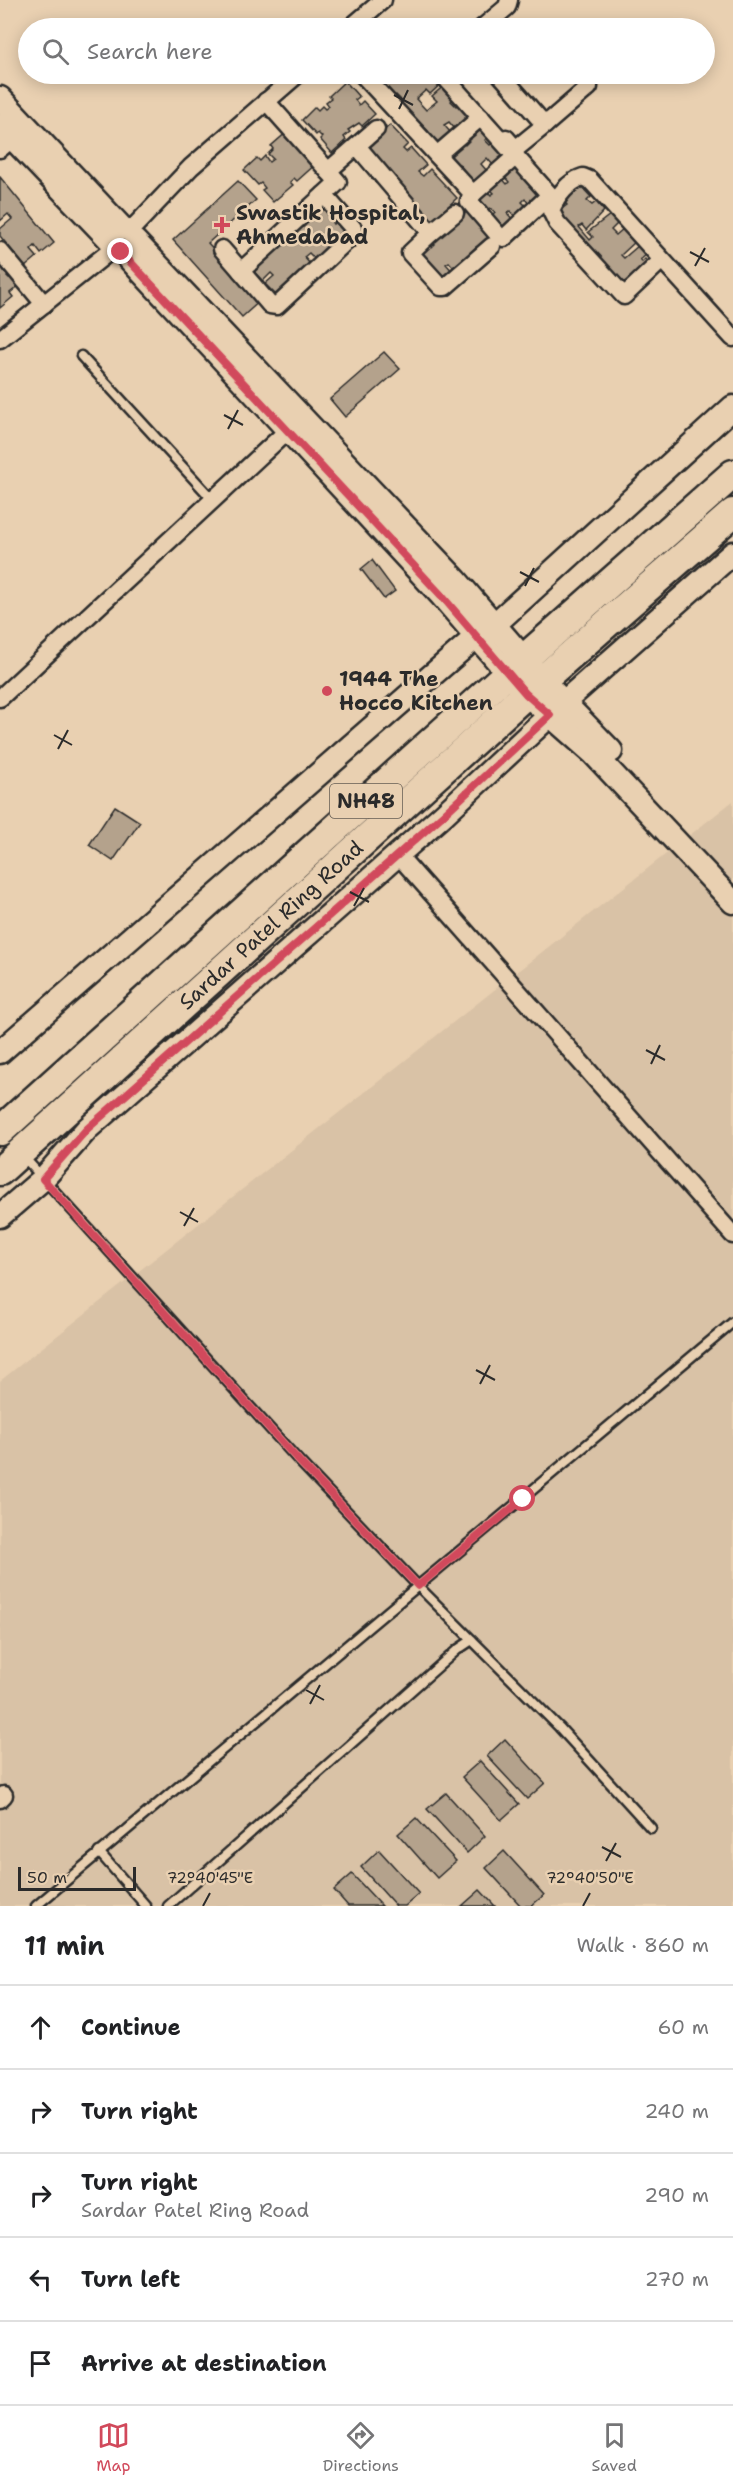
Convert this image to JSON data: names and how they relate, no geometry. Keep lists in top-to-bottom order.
{
  "streets": {
    "highway": ["NH48", "Sardar Patel Ring Road"]
  },
  "places": {
    "health": ["Swastik Hospital, Ahmedabad"],
    "other": ["1944 The Hocco Kitchen"]
  },
  "scale_bar": "50 m",
  "page": {
    "search": "Search here",
    "scale": "50 m",
    "heading": ["11 min", "Walk · 860 m"],
    "list": [
      ["Continue", "60 m"],
      ["Turn right", "240 m"],
      ["Turn right", "Sardar Patel Ring Road", "290 m"],
      ["Turn left", "270 m"],
      "Arrive at destination"
    ],
    "nav": ["Map", "Directions", "Saved"]
  },
  "coordinates": ["72°40'45\"E", "72°40'50\"E"]
}
